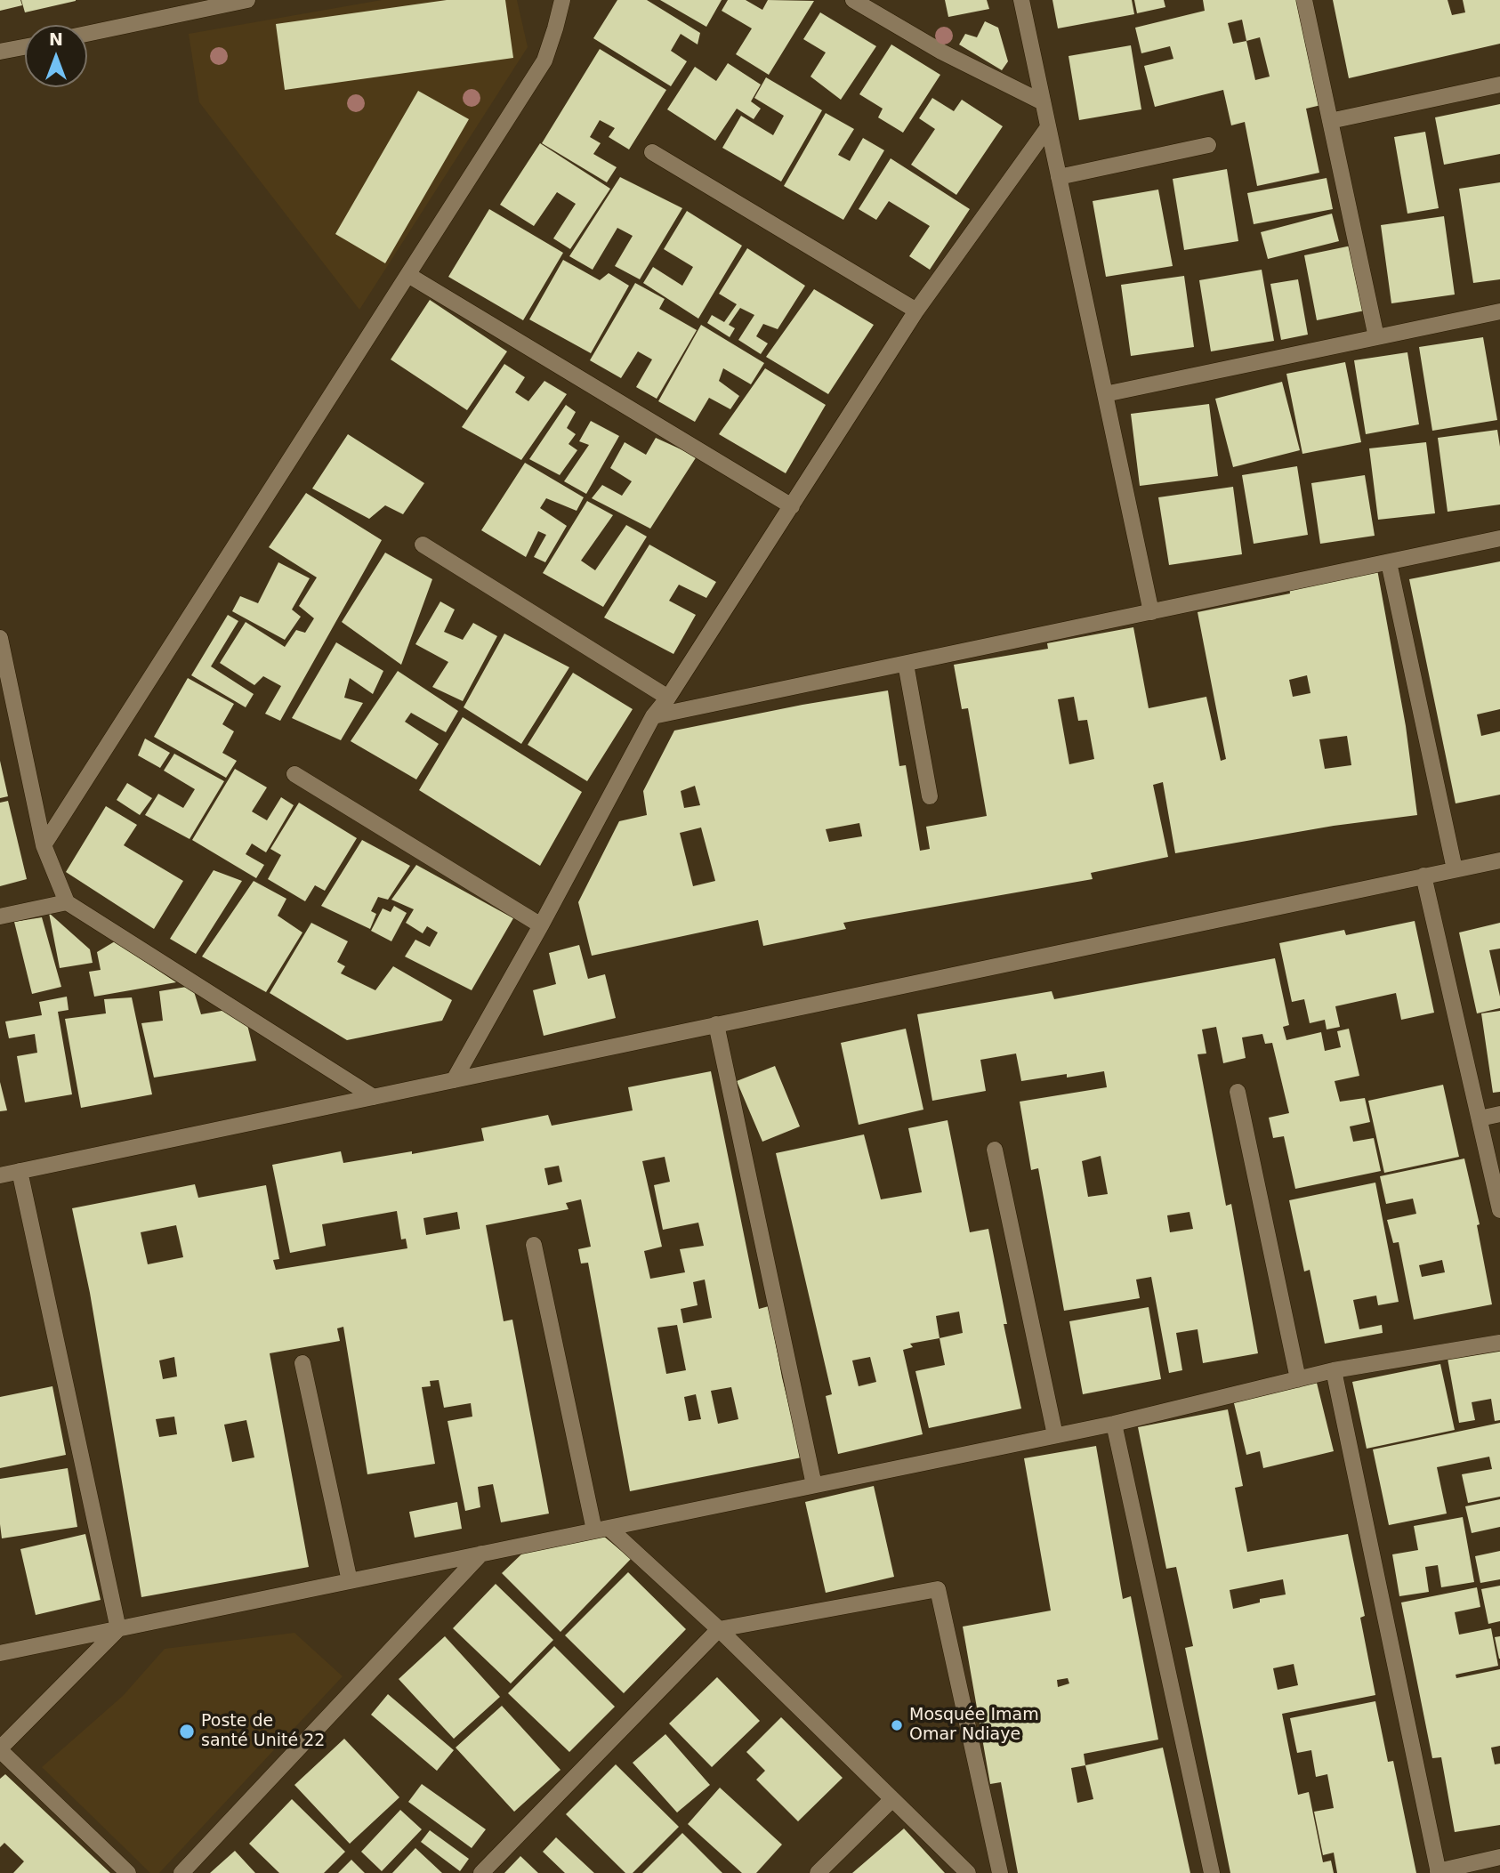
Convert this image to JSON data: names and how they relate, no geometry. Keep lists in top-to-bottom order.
{
  "places": ["Mosquée Imam Omar Ndiaye", "Poste de santé Unité 22"],
  "north": "top"
}
